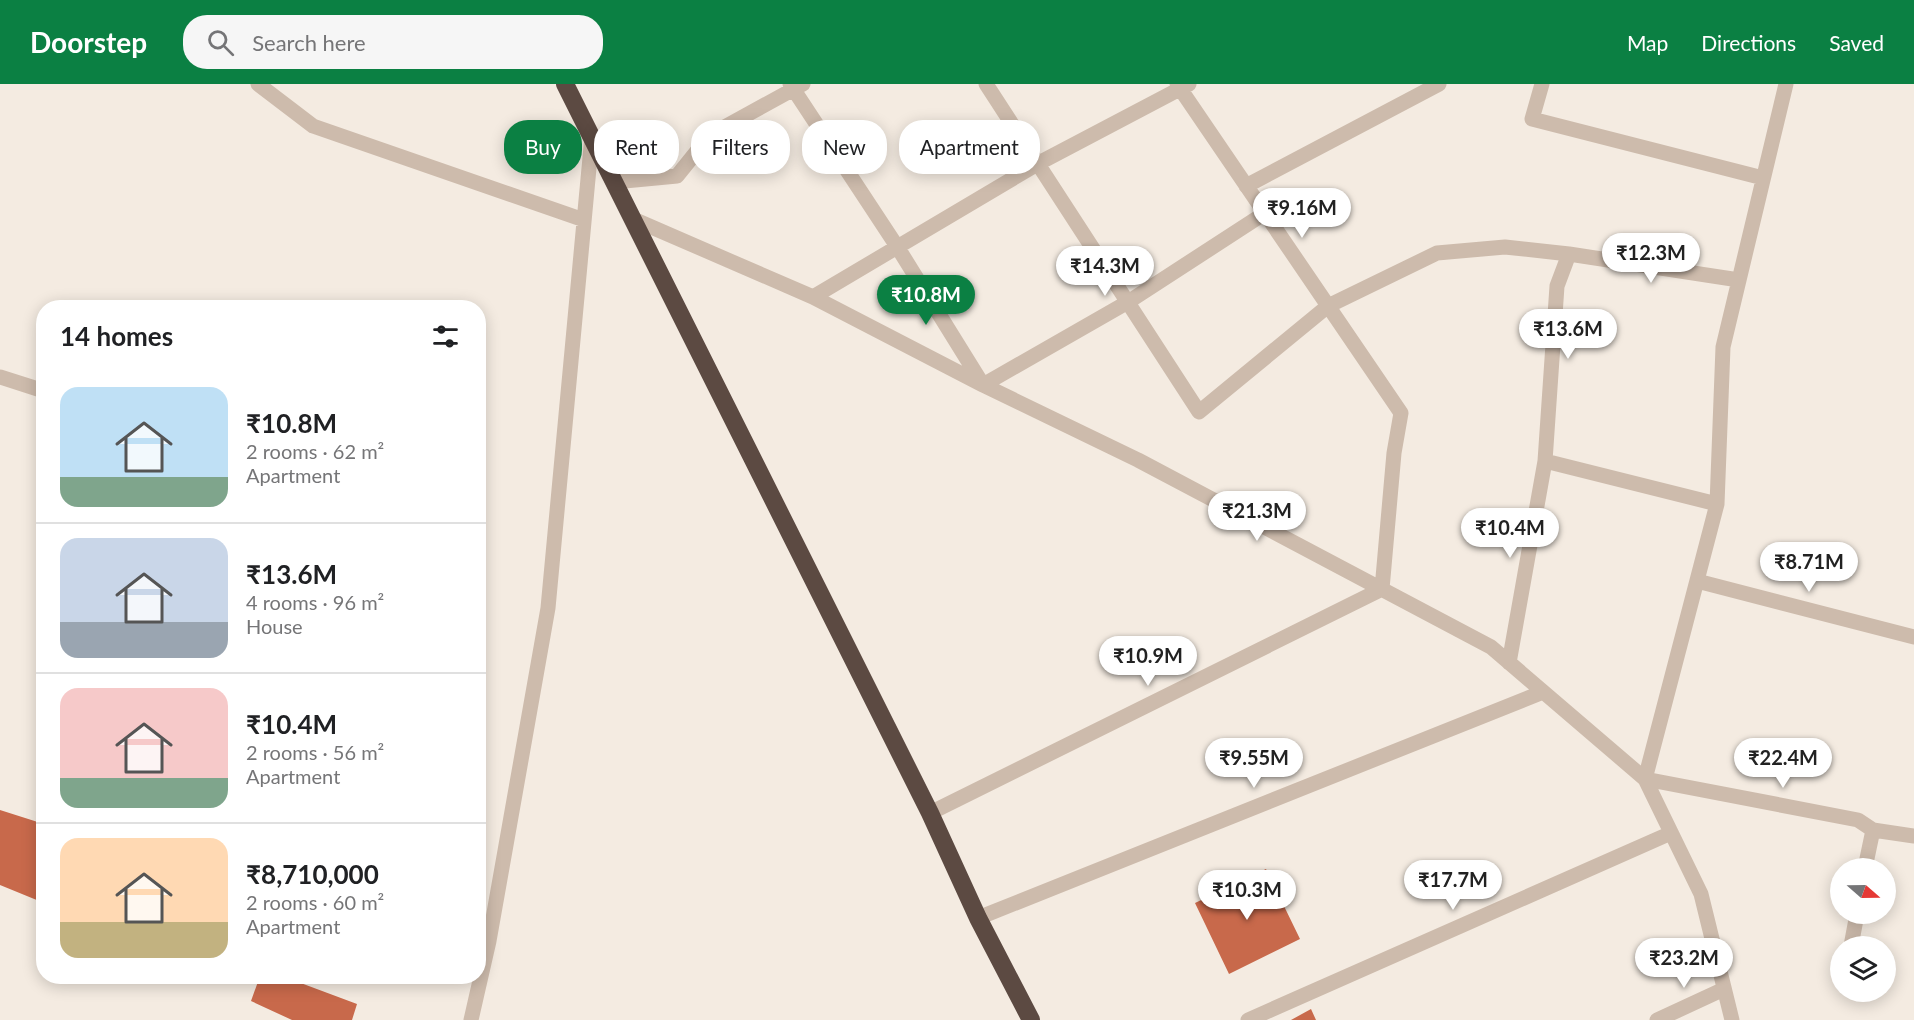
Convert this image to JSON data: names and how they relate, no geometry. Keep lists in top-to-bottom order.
{
  "north": "right",
  "page": {
    "header": "Doorstep",
    "search": "Search here",
    "nav": ["Map", "Directions", "Saved"],
    "chip": [
      "Buy",
      "Rent",
      "Filters",
      "New",
      "Apartment"
    ],
    "price": [
      "₹9.16M",
      "₹12.3M",
      "₹14.3M",
      "₹10.8M",
      "₹13.6M",
      "₹21.3M",
      "₹10.4M",
      "₹8.71M",
      "₹10.9M",
      "₹9.55M",
      "₹22.4M",
      "₹17.7M",
      "₹10.3M",
      "₹23.2M"
    ],
    "heading": "14 homes",
    "list": [
      {
        "name": "₹10.8M",
        "note": "2 rooms · 62 m² · Apartment"
      },
      {
        "name": "₹13.6M",
        "note": "4 rooms · 96 m² · House"
      },
      {
        "name": "₹10.4M",
        "note": "2 rooms · 56 m² · Apartment"
      },
      {
        "name": "₹8,710,000",
        "note": "2 rooms · 60 m² · Apartment"
      }
    ]
  }
}
